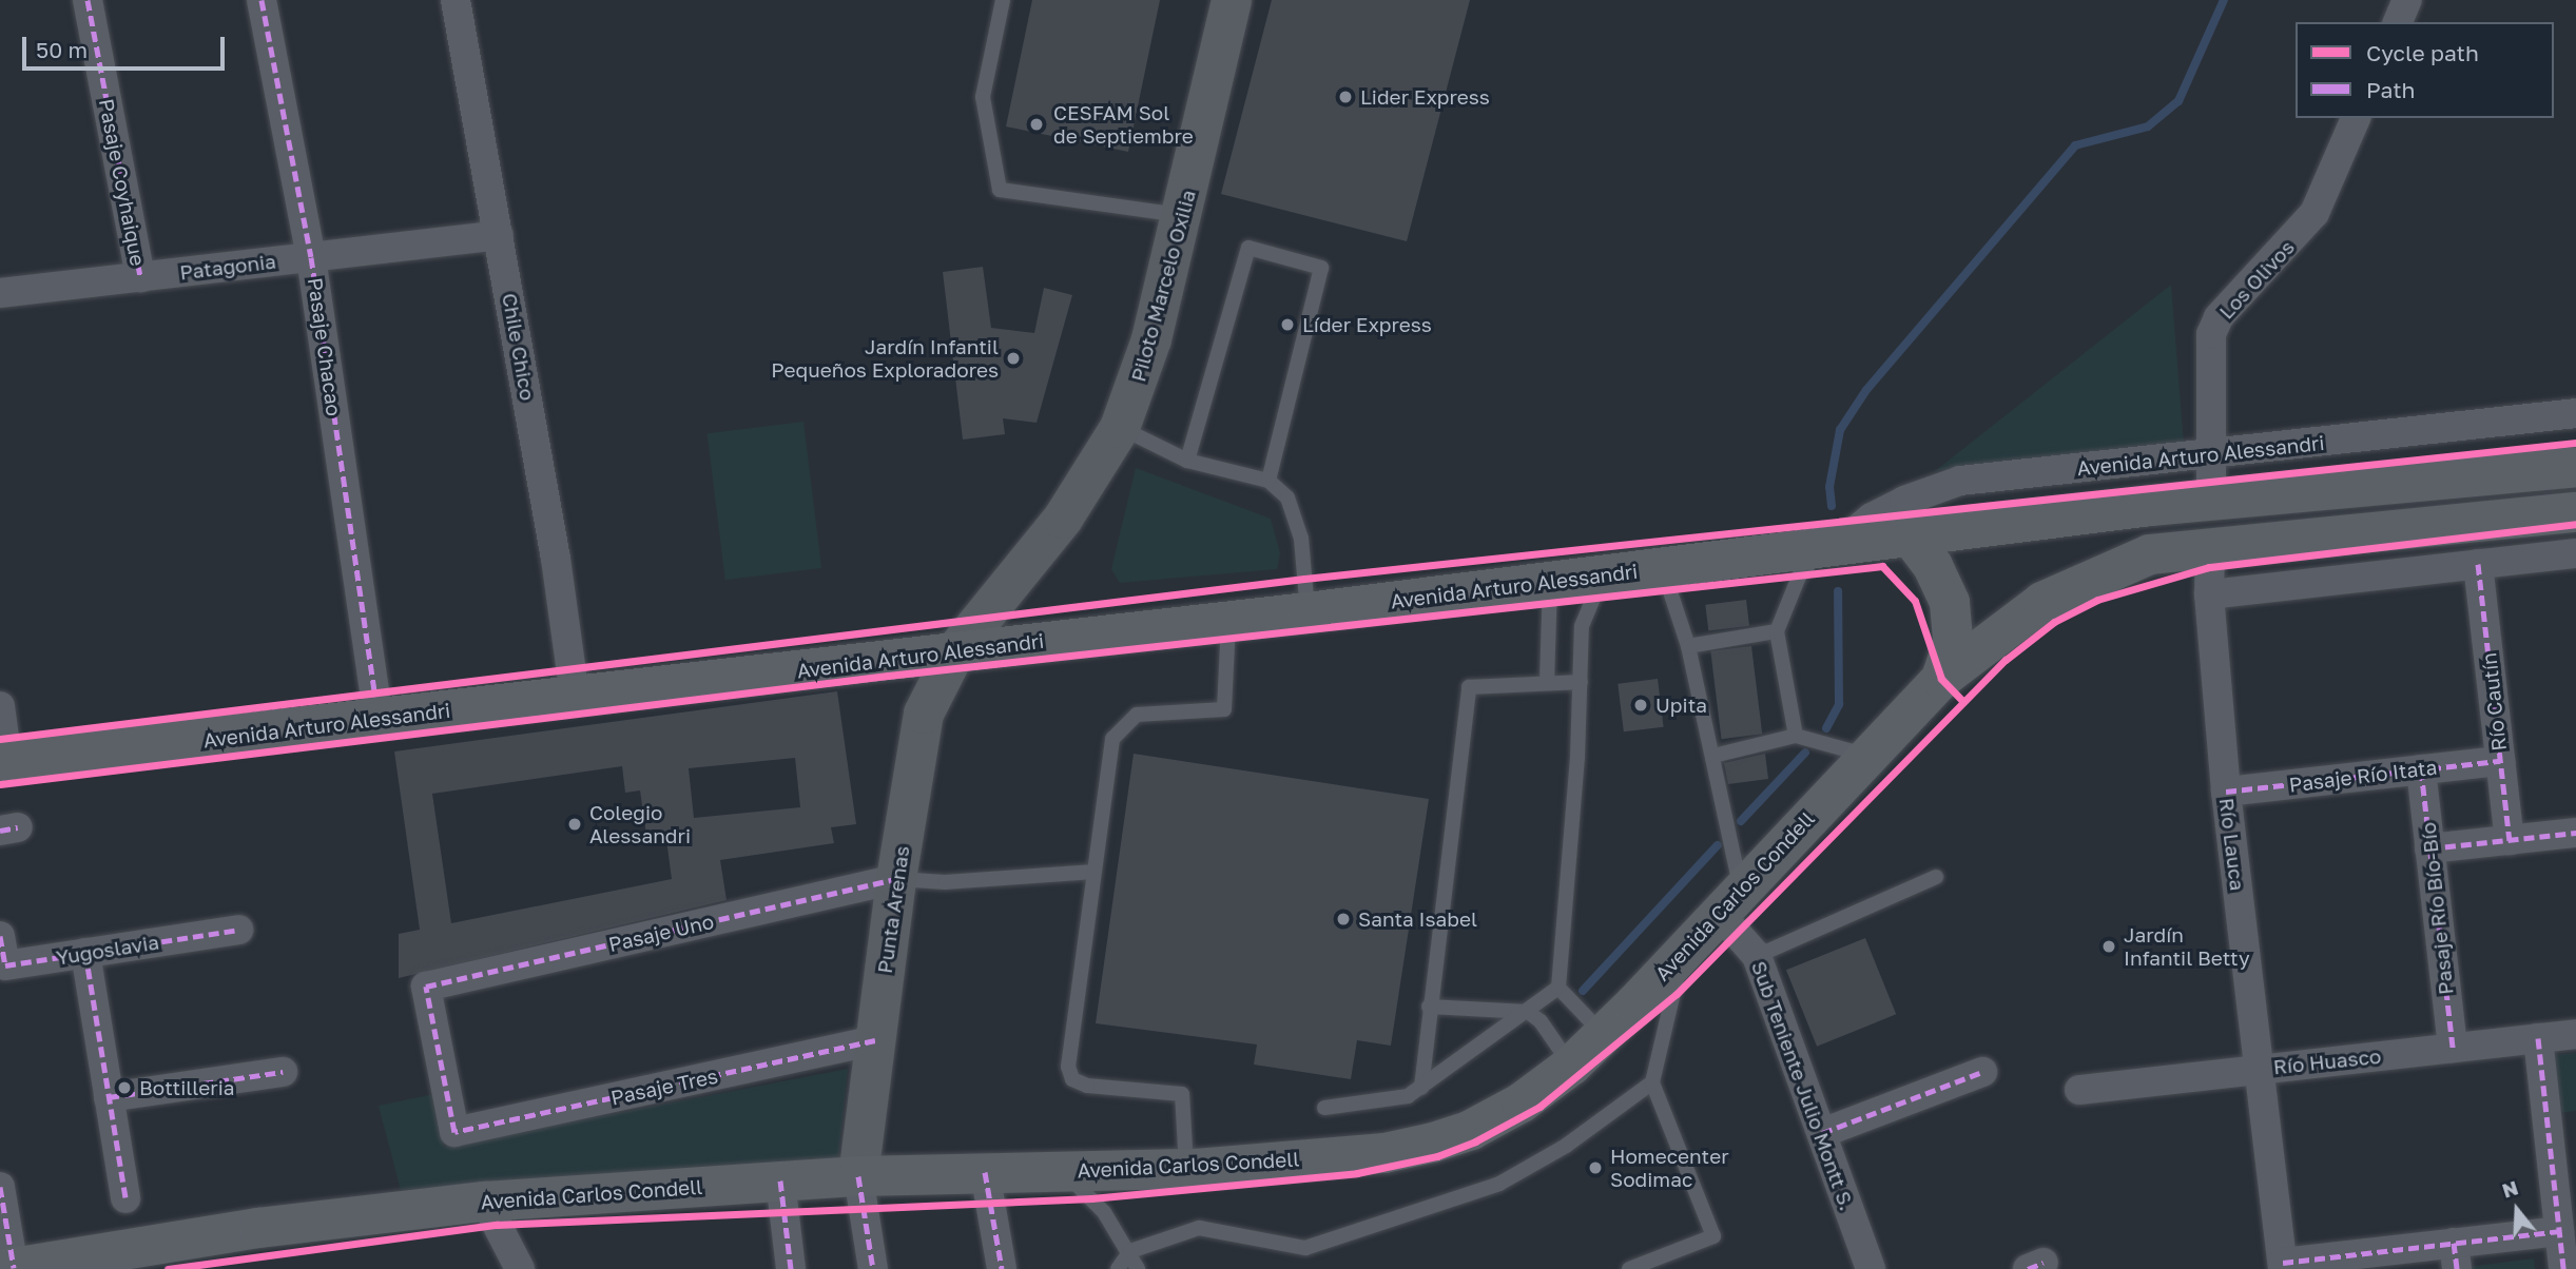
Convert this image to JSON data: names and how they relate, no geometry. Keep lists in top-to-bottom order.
{
  "streets": {
    "main road": ["Avenida Arturo Alessandri", "Avenida Carlos Condell"],
    "street": [
      "Pasaje Coyhaique",
      "Patagonia",
      "Los Olivos",
      "Piloto Marcelo Oxilia",
      "Pasaje Chacao",
      "Chile Chico",
      "Río Cautín",
      "Pasaje Río Itata",
      "Río Lauca",
      "Pasaje Río Bío-Bío",
      "Punta Arenas",
      "Pasaje Uno",
      "Yugoslavia",
      "Río Huasco",
      "Sub Teniente Julio Montt S.",
      "Pasaje Tres"
    ]
  },
  "crossings": [
    ["Pasaje Coyhaique", "Patagonia"],
    ["Patagonia", "Pasaje Chacao"],
    ["Patagonia", "Chile Chico"],
    ["Los Olivos", "Avenida Arturo Alessandri"],
    ["Piloto Marcelo Oxilia", "Avenida Arturo Alessandri"],
    ["Piloto Marcelo Oxilia", "Punta Arenas"],
    ["Chile Chico", "Avenida Arturo Alessandri"],
    ["Avenida Arturo Alessandri", "Avenida Carlos Condell"],
    ["Avenida Arturo Alessandri", "Punta Arenas"],
    ["Río Cautín", "Pasaje Río Itata"],
    ["Pasaje Río Itata", "Río Lauca"],
    ["Pasaje Río Itata", "Pasaje Río Bío-Bío"],
    ["Río Lauca", "Río Huasco"],
    ["Avenida Carlos Condell", "Punta Arenas"],
    ["Avenida Carlos Condell", "Sub Teniente Julio Montt S."],
    ["Pasaje Río Bío-Bío", "Río Huasco"],
    ["Punta Arenas", "Pasaje Uno"],
    ["Punta Arenas", "Pasaje Tres"],
    ["Pasaje Uno", "Pasaje Tres"]
  ],
  "places": [
    "Lider Express",
    "CESFAM Sol de Septiembre",
    "Líder Express",
    "Jardín Infantil Pequeños Exploradores",
    "Upita",
    "Colegio Alessandri",
    "Santa Isabel",
    "Jardín Infantil Betty",
    "Bottilleria",
    "Homecenter Sodimac"
  ],
  "legend": ["Cycle path", "Path"],
  "scale_bar": "50 m",
  "north": "top"
}
